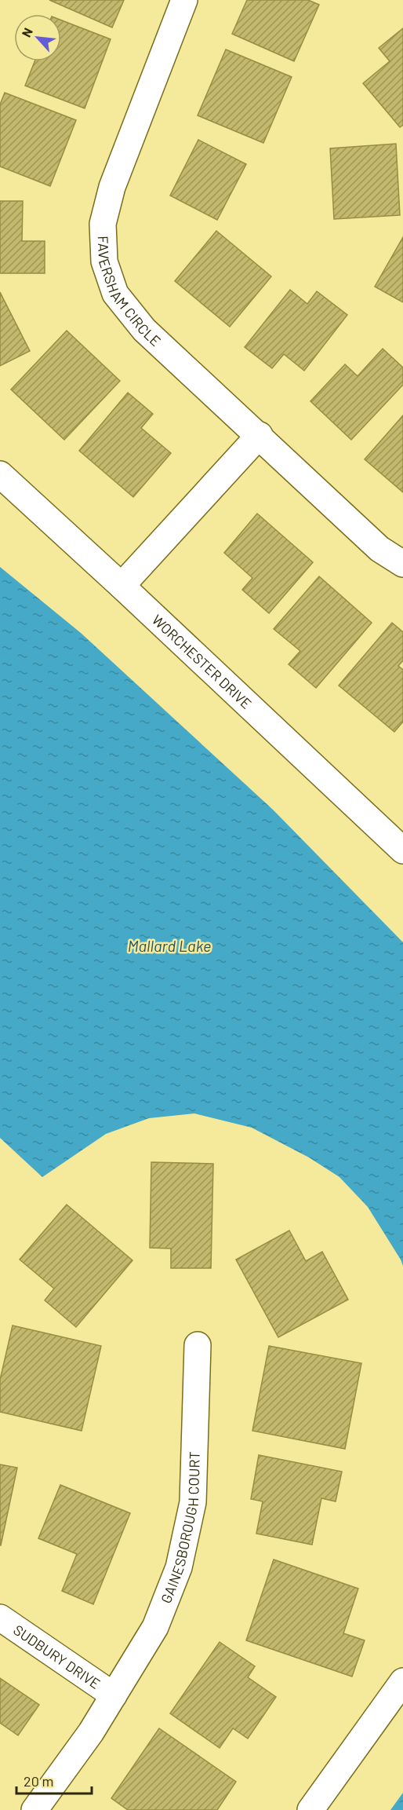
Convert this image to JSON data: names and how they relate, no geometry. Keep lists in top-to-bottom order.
{
  "streets": {
    "street": [
      "FAVERSHAM CIRCLE",
      "WORCHESTER DRIVE",
      "GAINESBOROUGH COURT",
      "SUDBURY DRIVE"
    ]
  },
  "crossings": [
    ["GAINESBOROUGH COURT", "SUDBURY DRIVE"]
  ],
  "water": ["Mallard Lake"],
  "scale_bar": "20 m",
  "north": "top left"
}
